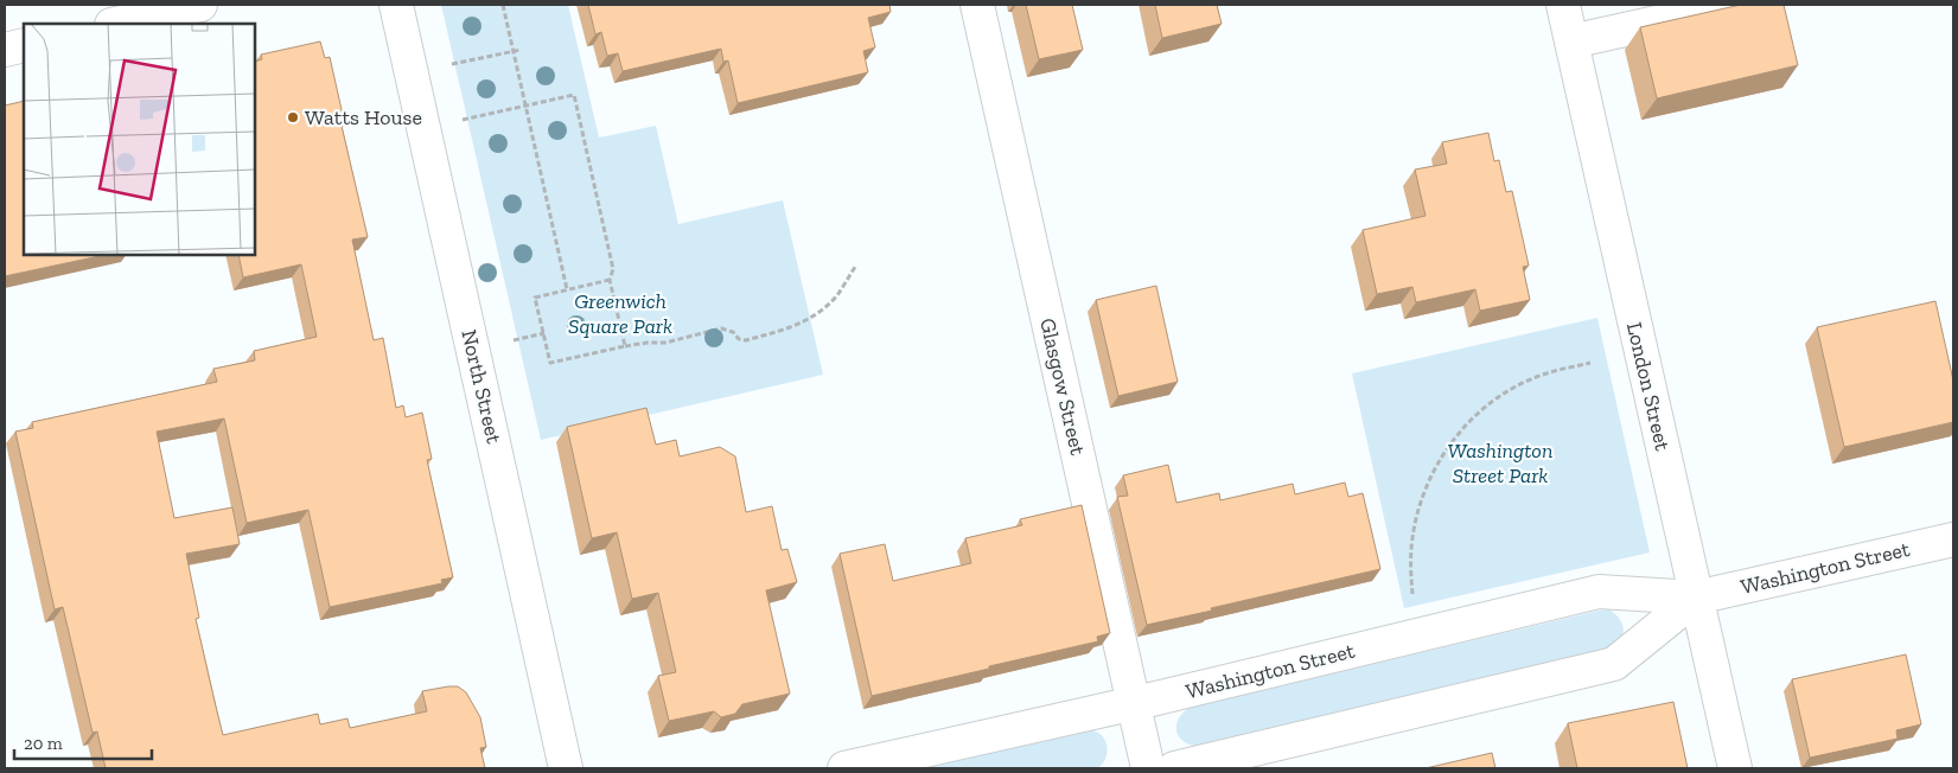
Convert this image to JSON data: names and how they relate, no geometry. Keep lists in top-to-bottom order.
{
  "streets": {
    "street": [
      "North Street",
      "Glasgow Street",
      "London Street",
      "Washington Street"
    ]
  },
  "crossings": [
    ["Glasgow Street", "Washington Street"],
    ["London Street", "Washington Street"]
  ],
  "parks": ["Greenwich Square Park", "Washington Street Park"],
  "places": ["Watts House"],
  "scale_bar": "20 m"
}
